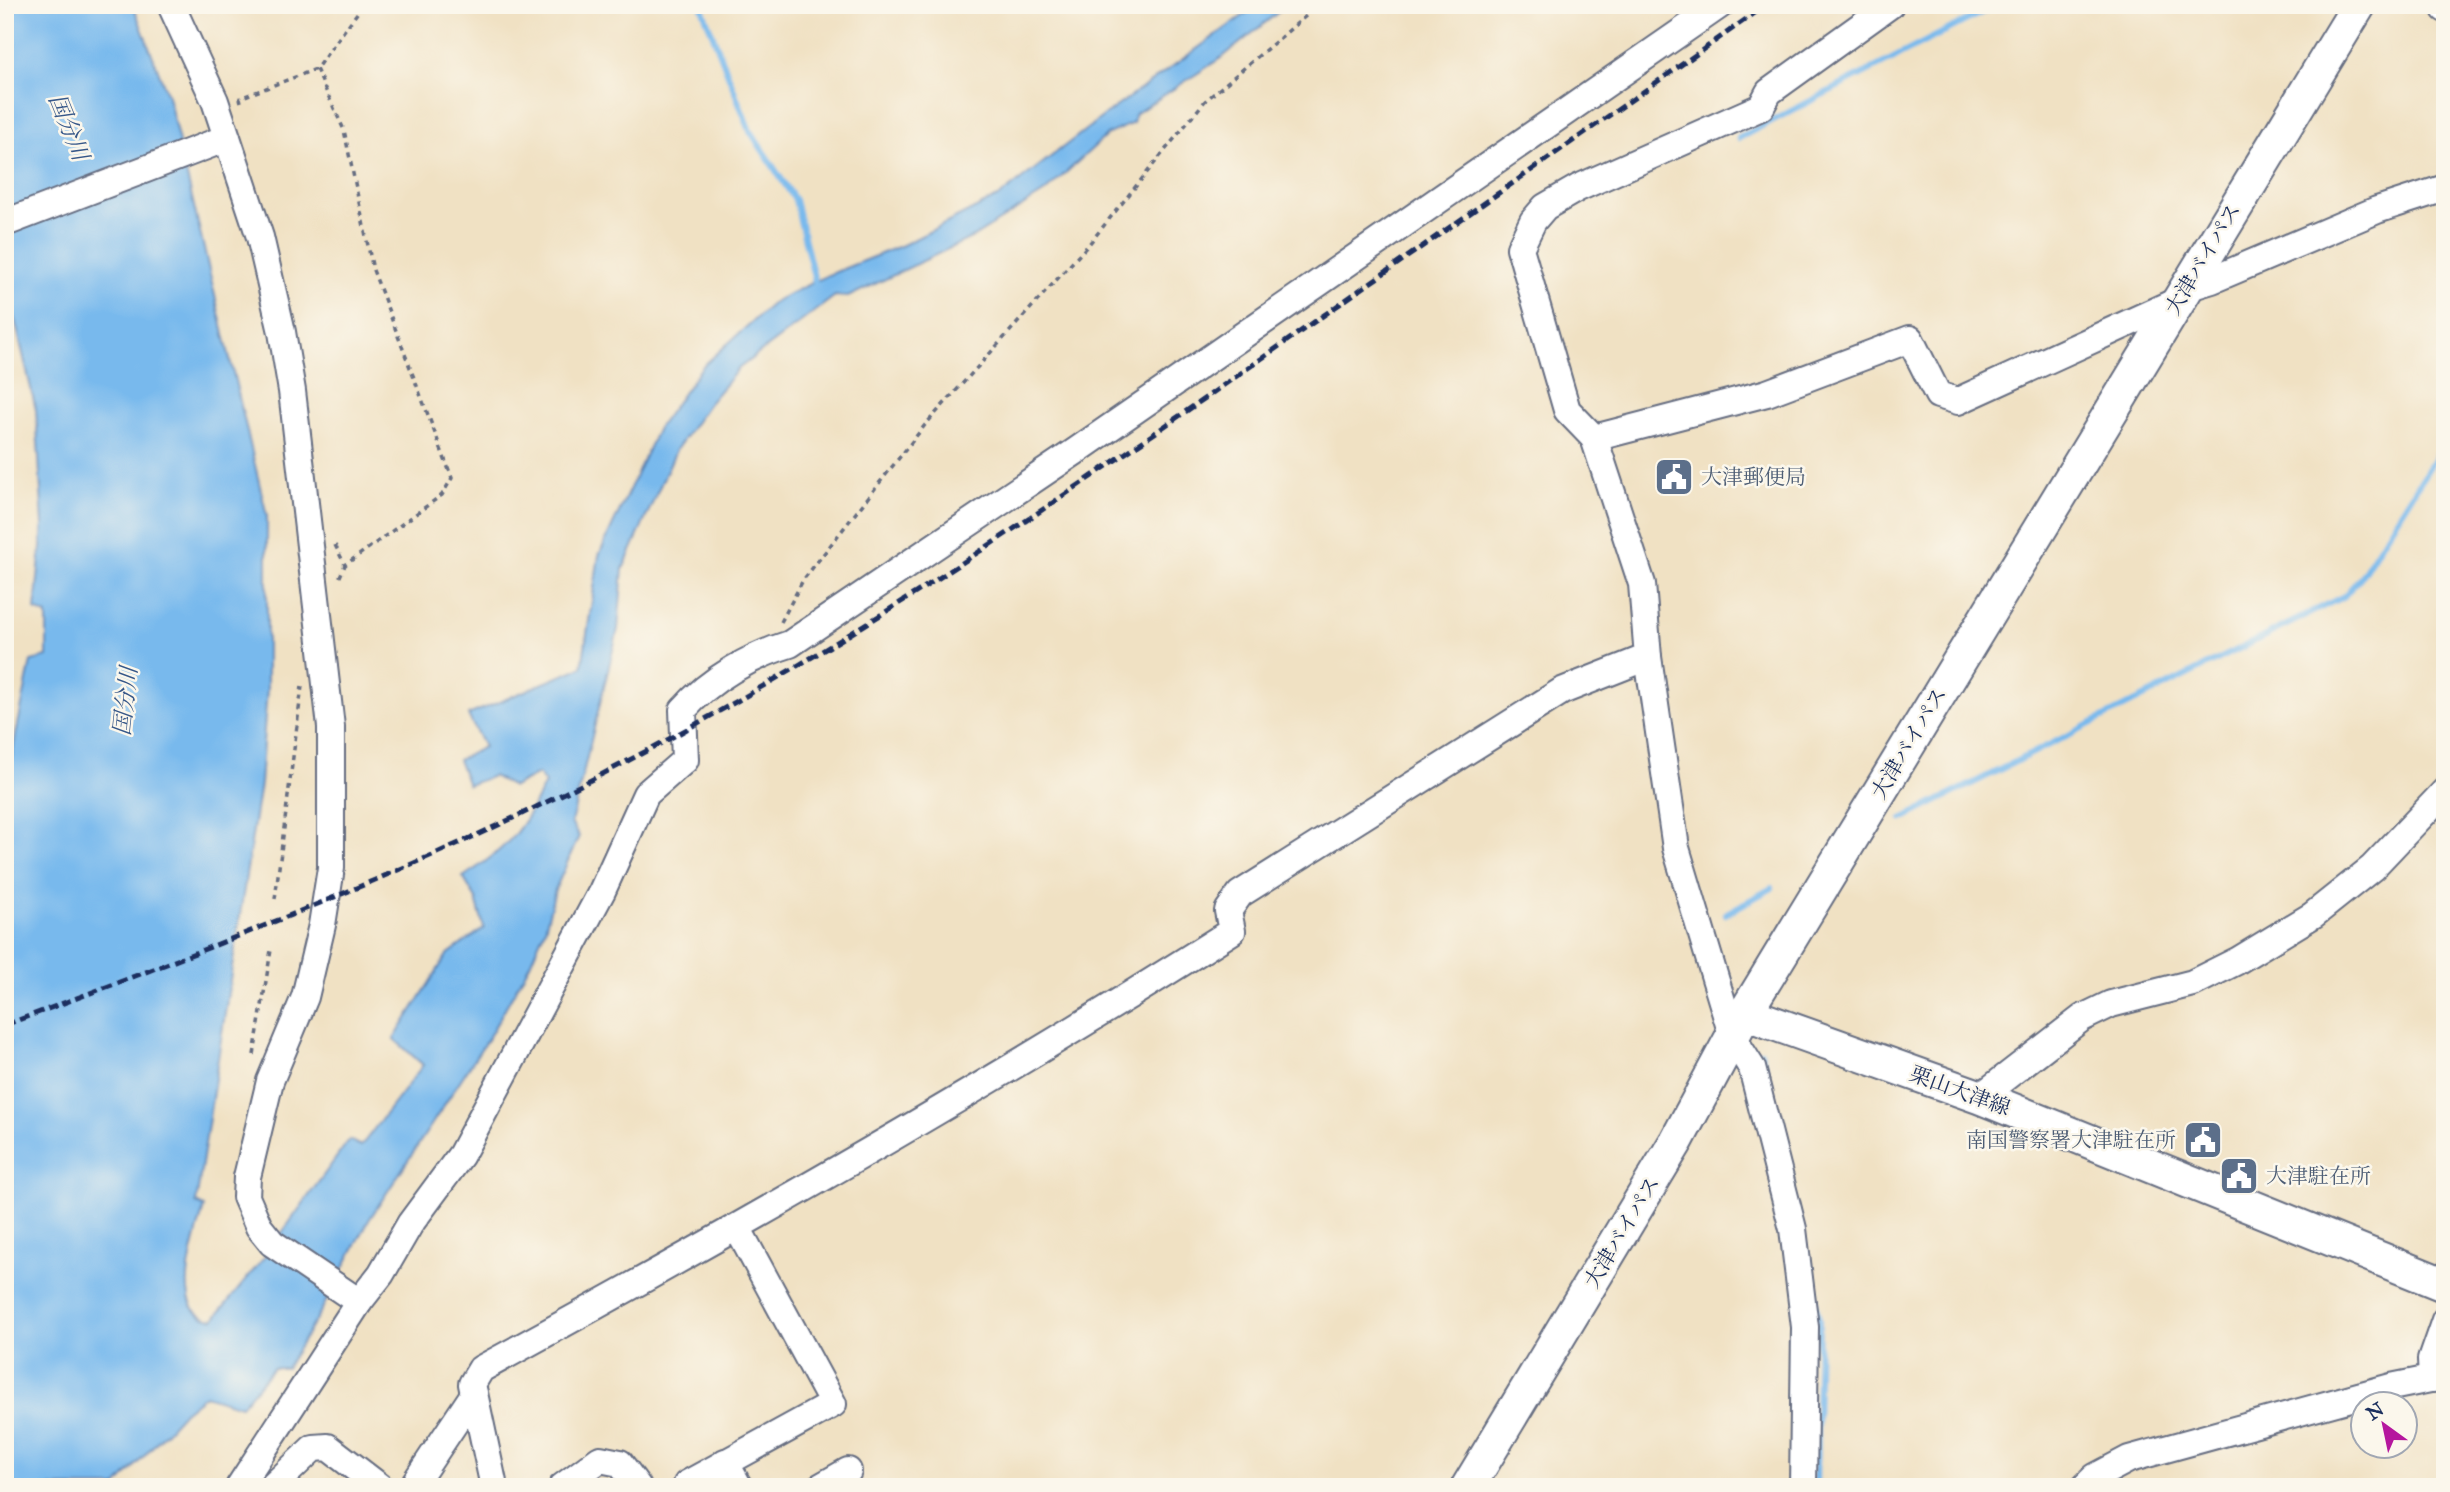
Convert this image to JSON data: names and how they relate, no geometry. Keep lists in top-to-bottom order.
{
  "streets": {
    "main road": ["大津バイパス", "栗山大津線"]
  },
  "crossings": [
    ["大津バイパス", "栗山大津線"]
  ],
  "water": ["国分川"],
  "places": {
    "public building": ["大津郵便局", "南国警察署大津駐在所", "大津駐在所"]
  },
  "north": "top left"
}
